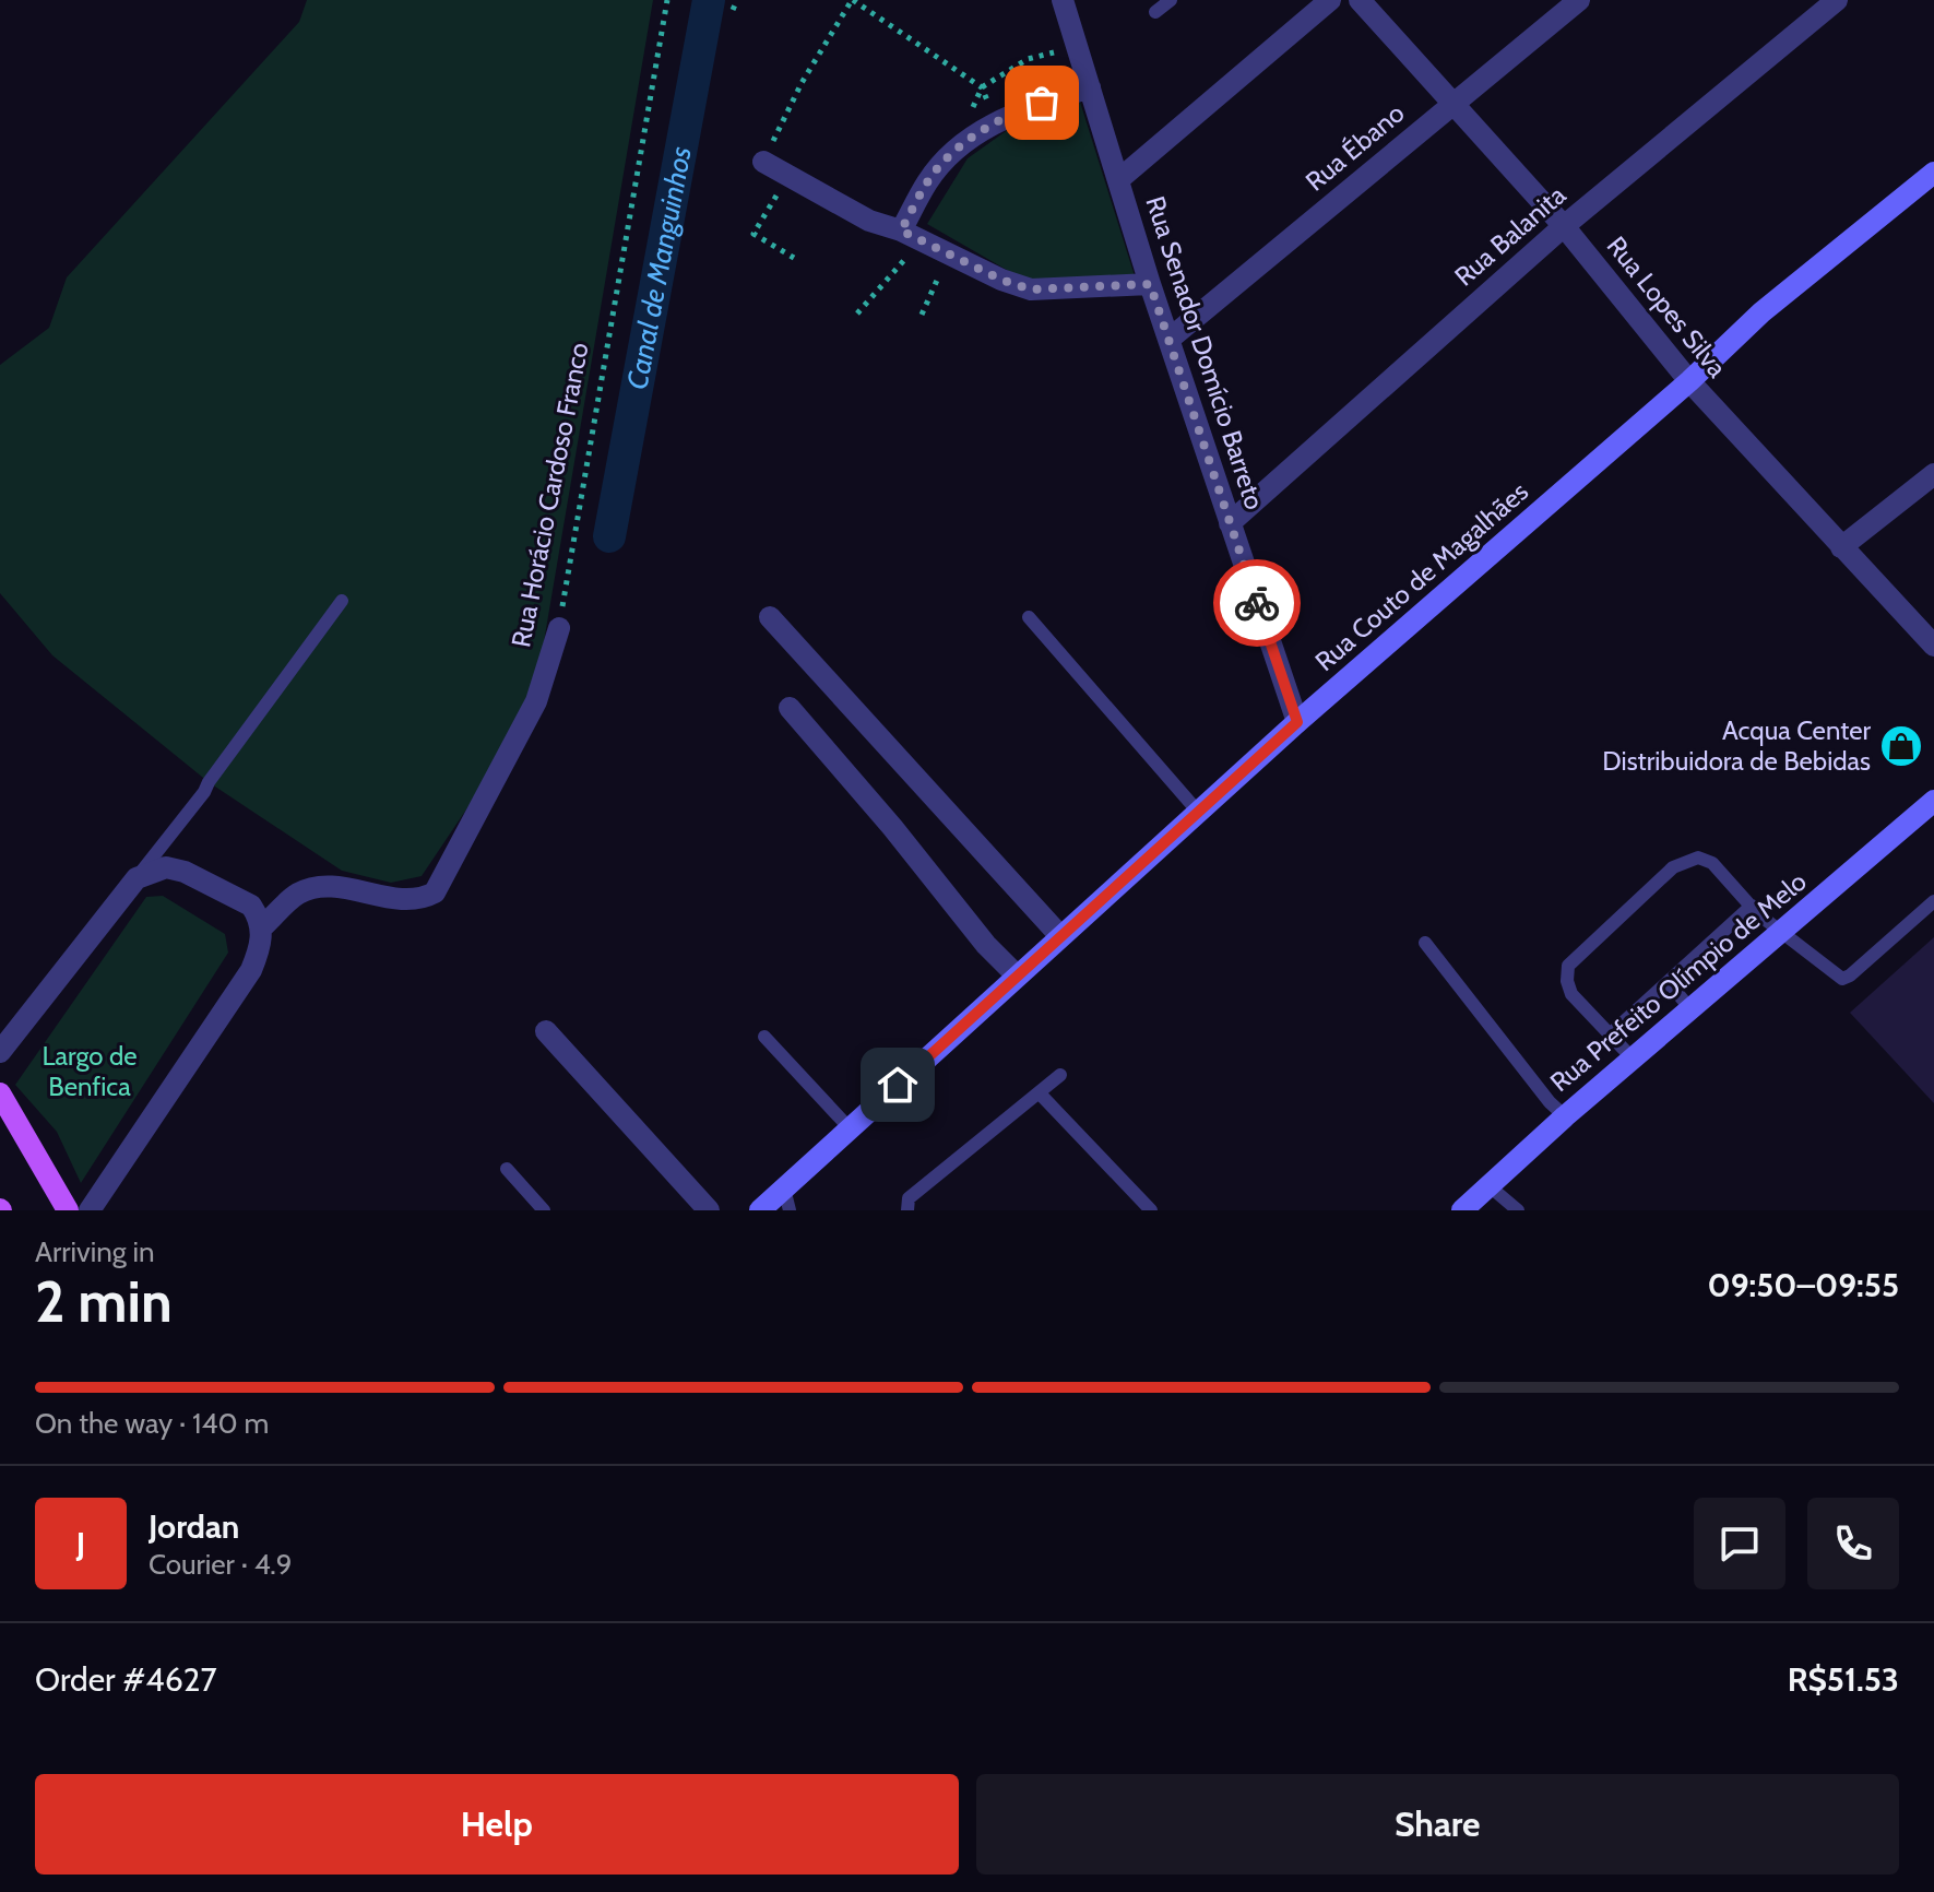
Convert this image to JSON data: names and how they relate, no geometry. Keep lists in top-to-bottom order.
{
  "streets": {
    "main road": ["Rua Couto de Magalhães", "Rua Prefeito Olímpio de Melo"],
    "street": [
      "Rua Ébano",
      "Rua Balanita",
      "Rua Lopes Silva",
      "Rua Senador Domício Barreto",
      "Rua Horácio Cardoso Franco"
    ]
  },
  "crossings": [
    ["Rua Ébano", "Rua Lopes Silva"],
    ["Rua Ébano", "Rua Senador Domício Barreto"],
    ["Rua Balanita", "Rua Lopes Silva"],
    ["Rua Balanita", "Rua Senador Domício Barreto"],
    ["Rua Lopes Silva", "Rua Couto de Magalhães"],
    ["Rua Senador Domício Barreto", "Rua Couto de Magalhães"]
  ],
  "water": ["Canal de Manguinhos"],
  "parks": ["Largo de Benfica"],
  "places": {
    "shop": ["Acqua Center Distribuidora de Bebidas"]
  },
  "page": {
    "heading": ["2 min", "Arriving in", "09:50–09:55"],
    "panel": [
      "Jordan",
      "Courier · 4.9",
      "Order #4627",
      "R$51.53"
    ],
    "bar": "On the way · 140 m",
    "round": "J",
    "buttons": ["Help", "Share"]
  }
}
